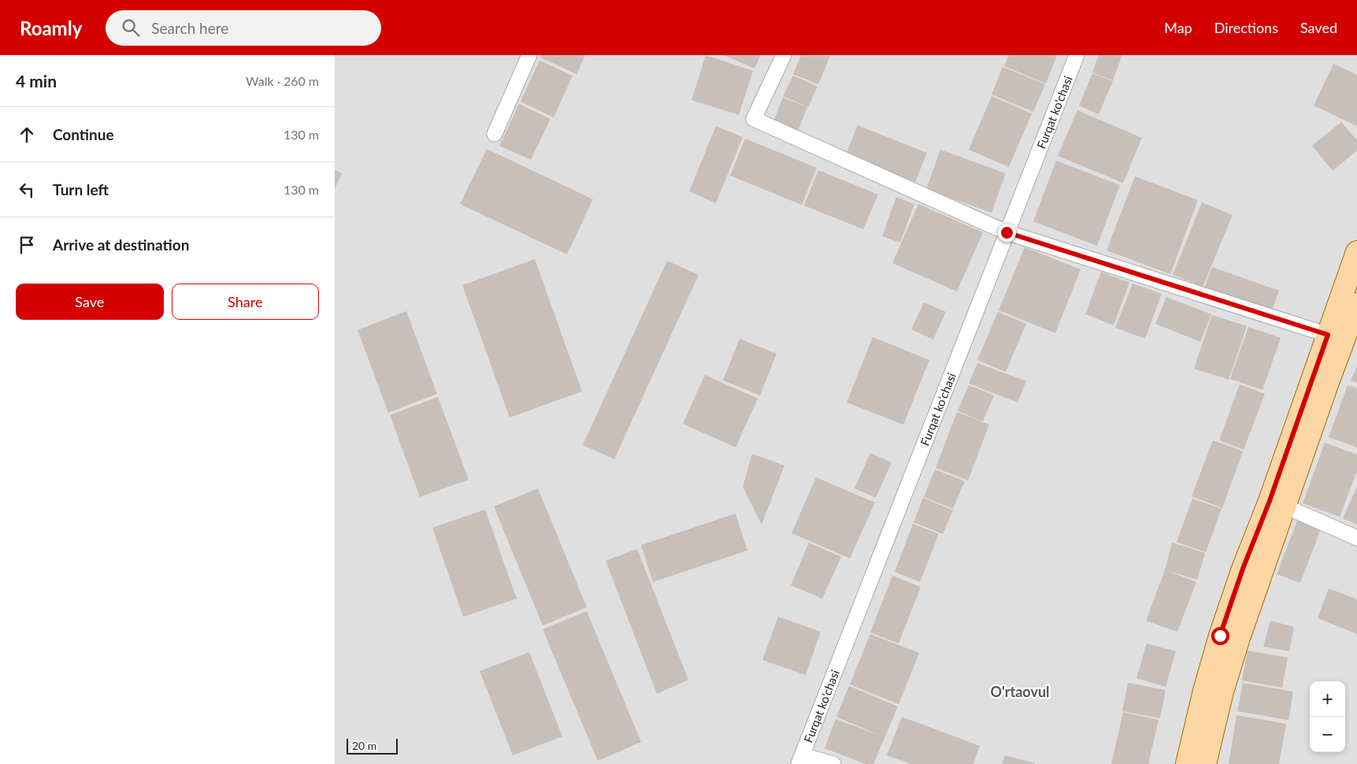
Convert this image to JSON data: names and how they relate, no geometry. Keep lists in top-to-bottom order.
{
  "streets": {
    "street": ["Furqat ko'chasi"]
  },
  "districts": ["O'rtaovul"],
  "scale_bar": "20 m",
  "page": {
    "header": "Roamly",
    "search": "Search here",
    "nav": ["Map", "Directions", "Saved"],
    "heading": ["4 min", "Walk · 260 m"],
    "list": [
      ["Continue", "130 m"],
      ["Turn left", "130 m"],
      "Arrive at destination"
    ],
    "buttons": ["Save", "Share"],
    "map_buttons": ["+", "−"],
    "scale": "20 m"
  }
}
